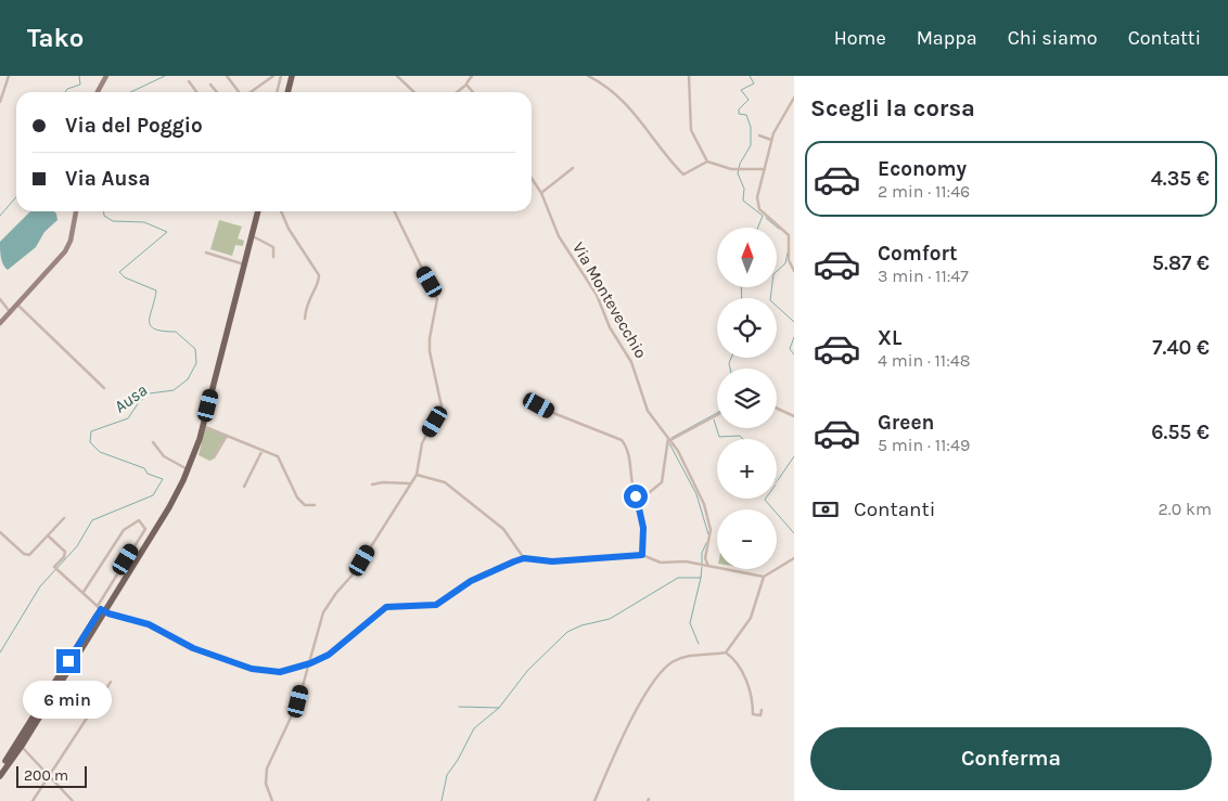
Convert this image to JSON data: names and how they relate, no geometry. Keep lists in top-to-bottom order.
{
  "streets": {
    "street": ["Via Montevecchio"]
  },
  "water": ["Ausa"],
  "scale_bar": "200 m",
  "north": "top",
  "page": {
    "header": "Tako",
    "nav": [
      "Home",
      "Mappa",
      "Chi siamo",
      "Contatti"
    ],
    "heading": "Scegli la corsa",
    "banner": ["Via del Poggio", "Via Ausa"],
    "list": [
      {
        "name": "Economy",
        "note": "2 min · 11:46",
        "value": "4.35 €"
      },
      {
        "name": "Comfort",
        "note": "3 min · 11:47",
        "value": "5.87 €"
      },
      {
        "name": "XL",
        "note": "4 min · 11:48",
        "value": "7.40 €"
      },
      {
        "name": "Green",
        "note": "5 min · 11:49",
        "value": "6.55 €"
      }
    ],
    "map_buttons": ["+", "−"],
    "pay": ["Contanti", "2.0 km"],
    "bubble": "6 min",
    "buttons": "Conferma",
    "scale": "200 m"
  }
}
